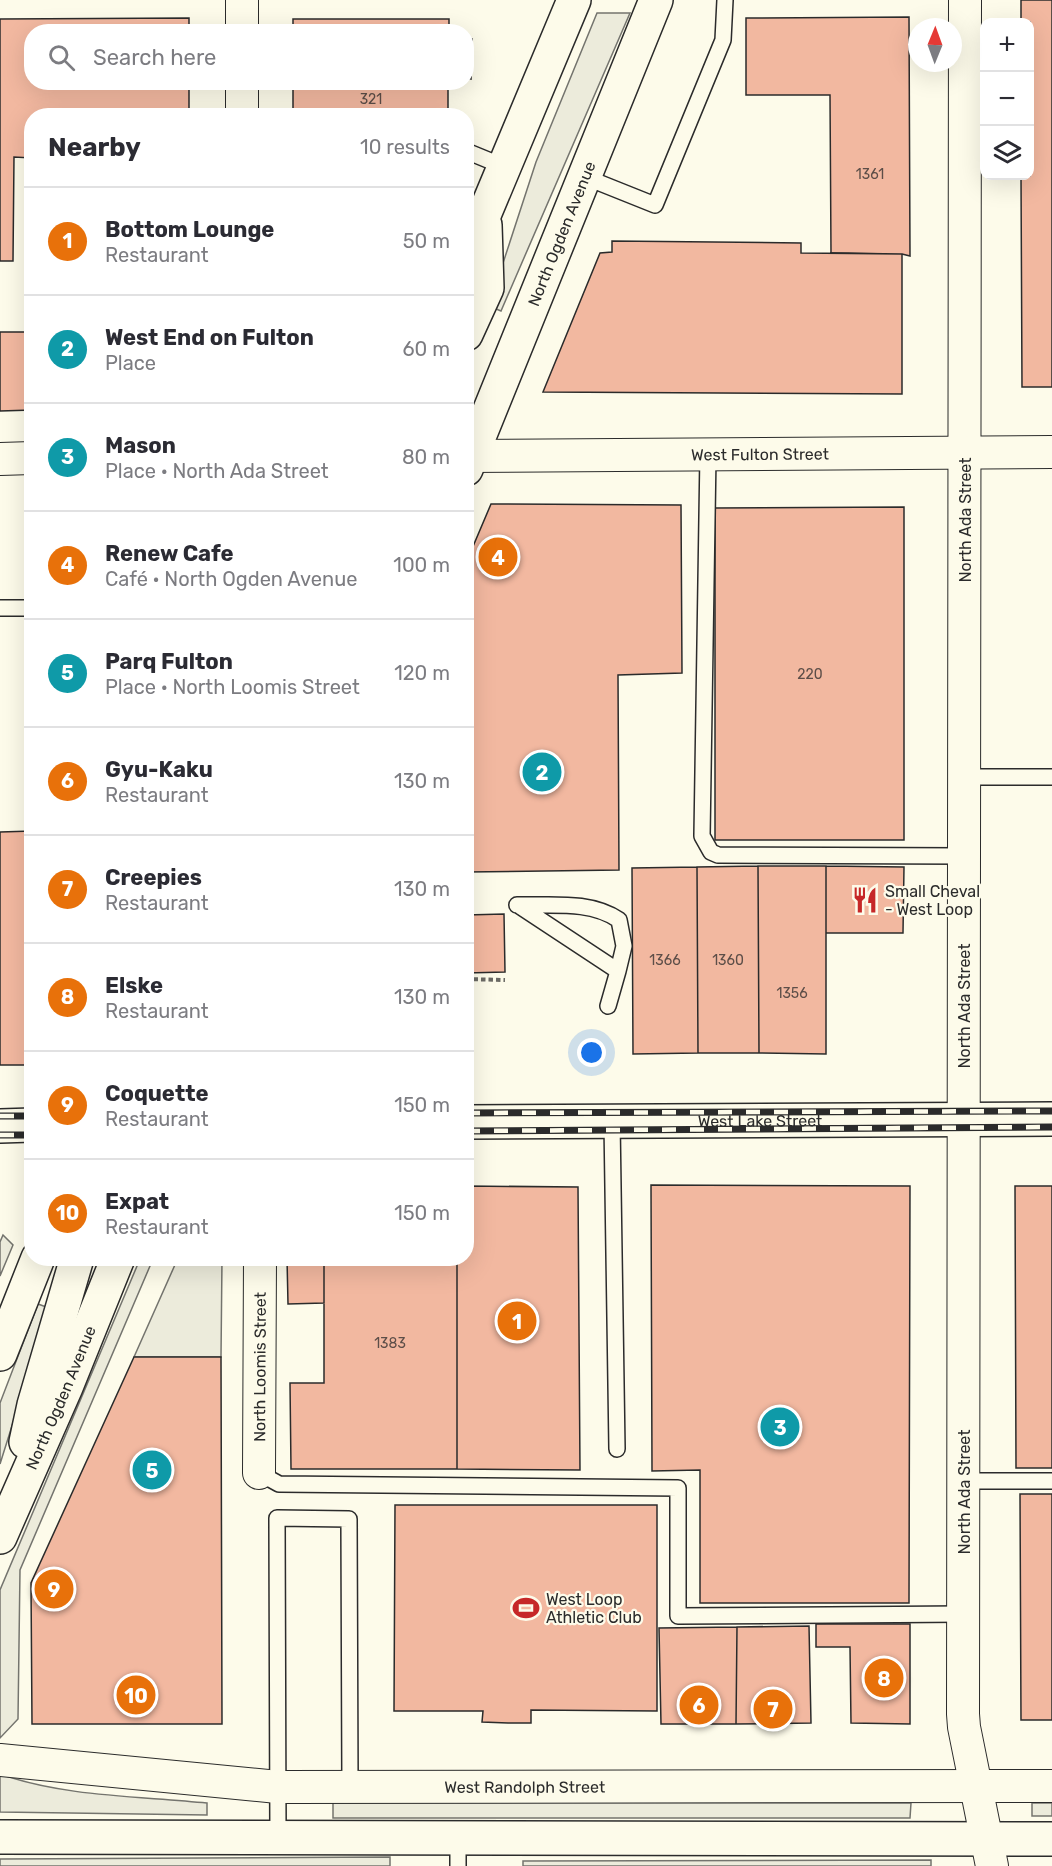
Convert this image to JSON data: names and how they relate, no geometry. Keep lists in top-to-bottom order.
{
  "streets": {
    "main road": ["North Ogden Avenue", "West Lake Street"],
    "street": [
      "West Fulton Street",
      "North Ada Street",
      "North Loomis Street",
      "West Randolph Street"
    ]
  },
  "crossings": [
    ["West Fulton Street", "North Ada Street"],
    ["North Ada Street", "West Lake Street"],
    ["North Ada Street", "West Randolph Street"]
  ],
  "places": {
    "restaurant": ["Small Cheval - West Loop"],
    "sports": ["West Loop Athletic Club"]
  },
  "house_numbers": [
    "321",
    "1361",
    "220",
    "1366",
    "1360",
    "1356",
    "1383"
  ],
  "north": "top",
  "page": {
    "map_buttons": ["+", "−"],
    "search": "Search here",
    "heading": ["Nearby", "10 results"],
    "list": [
      {
        "mark": "1",
        "name": "Bottom Lounge",
        "note": "Restaurant",
        "value": "50 m"
      },
      {
        "mark": "2",
        "name": "West End on Fulton",
        "note": "Place",
        "value": "60 m"
      },
      {
        "mark": "3",
        "name": "Mason",
        "note": "Place · North Ada Street",
        "value": "80 m"
      },
      {
        "mark": "4",
        "name": "Renew Cafe",
        "note": "Café · North Ogden Avenue",
        "value": "100 m"
      },
      {
        "mark": "5",
        "name": "Parq Fulton",
        "note": "Place · North Loomis Street",
        "value": "120 m"
      },
      {
        "mark": "6",
        "name": "Gyu-Kaku",
        "note": "Restaurant",
        "value": "130 m"
      },
      {
        "mark": "7",
        "name": "Creepies",
        "note": "Restaurant",
        "value": "130 m"
      },
      {
        "mark": "8",
        "name": "Elske",
        "note": "Restaurant",
        "value": "130 m"
      },
      {
        "mark": "9",
        "name": "Coquette",
        "note": "Restaurant",
        "value": "150 m"
      },
      {
        "mark": "10",
        "name": "Expat",
        "note": "Restaurant",
        "value": "150 m"
      }
    ],
    "pins": [
      "4",
      "2",
      "1",
      "3",
      "5",
      "9",
      "8",
      "10",
      "6",
      "7"
    ]
  }
}
